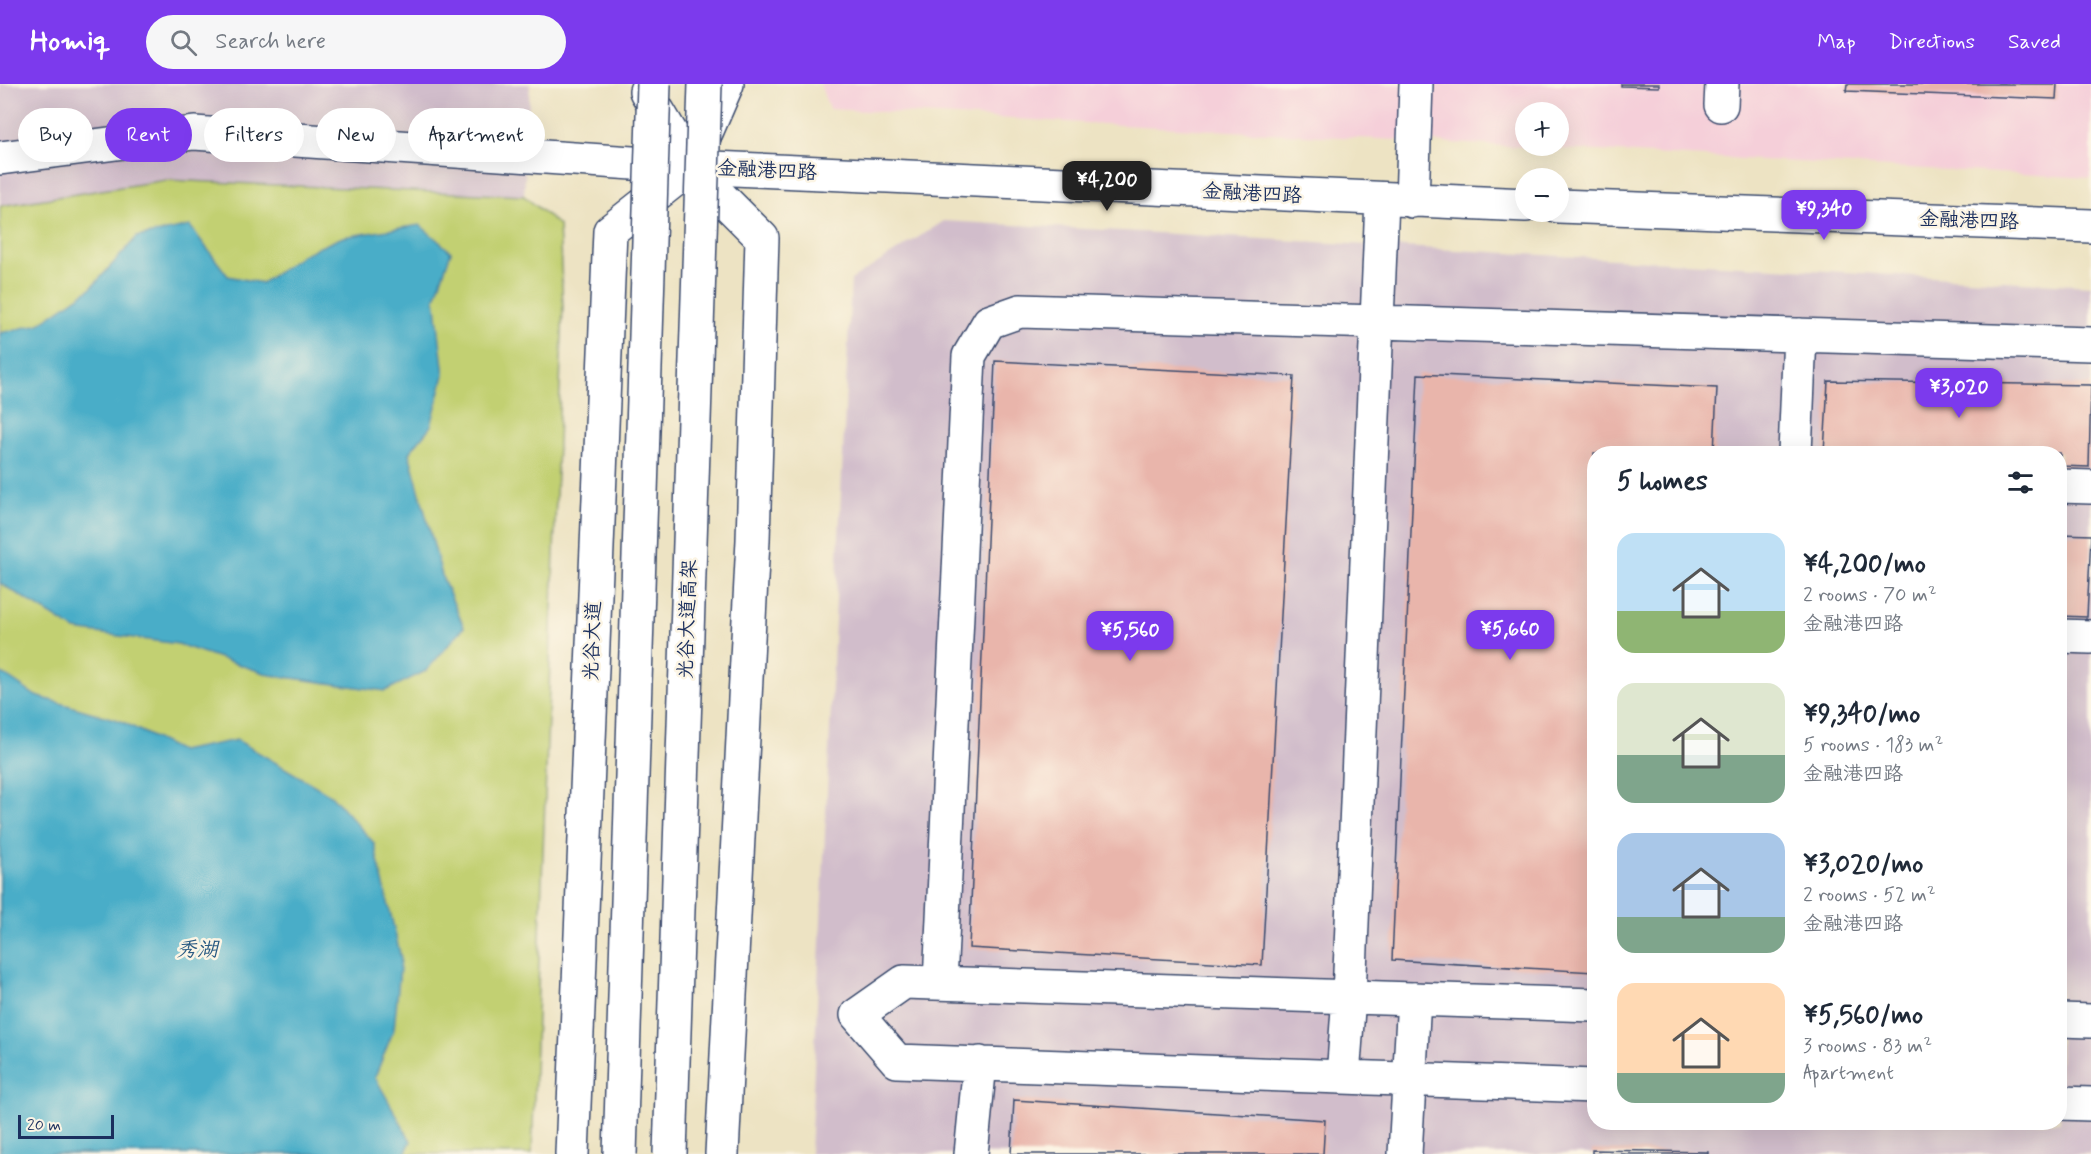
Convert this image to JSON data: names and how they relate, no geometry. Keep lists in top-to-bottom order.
{
  "streets": {
    "main road": ["金融港四路", "光谷大道高架", "光谷大道"]
  },
  "crossings": [
    ["金融港四路", "光谷大道"]
  ],
  "water": ["秀湖"],
  "scale_bar": "20 m",
  "page": {
    "header": "Homiq",
    "search": "Search here",
    "nav": ["Map", "Directions", "Saved"],
    "map_buttons": ["+", "−"],
    "chip": [
      "Buy",
      "Rent",
      "Filters",
      "New",
      "Apartment"
    ],
    "price": [
      "¥4,200",
      "¥9,340",
      "¥3,020",
      "¥5,660",
      "¥5,560"
    ],
    "heading": "5 homes",
    "list": [
      {
        "name": "¥4,200/mo",
        "note": "2 rooms · 70 m² · 金融港四路"
      },
      {
        "name": "¥9,340/mo",
        "note": "5 rooms · 183 m² · 金融港四路"
      },
      {
        "name": "¥3,020/mo",
        "note": "2 rooms · 52 m² · 金融港四路"
      },
      {
        "name": "¥5,560/mo",
        "note": "3 rooms · 83 m² · Apartment"
      }
    ],
    "scale": "20 m"
  }
}
